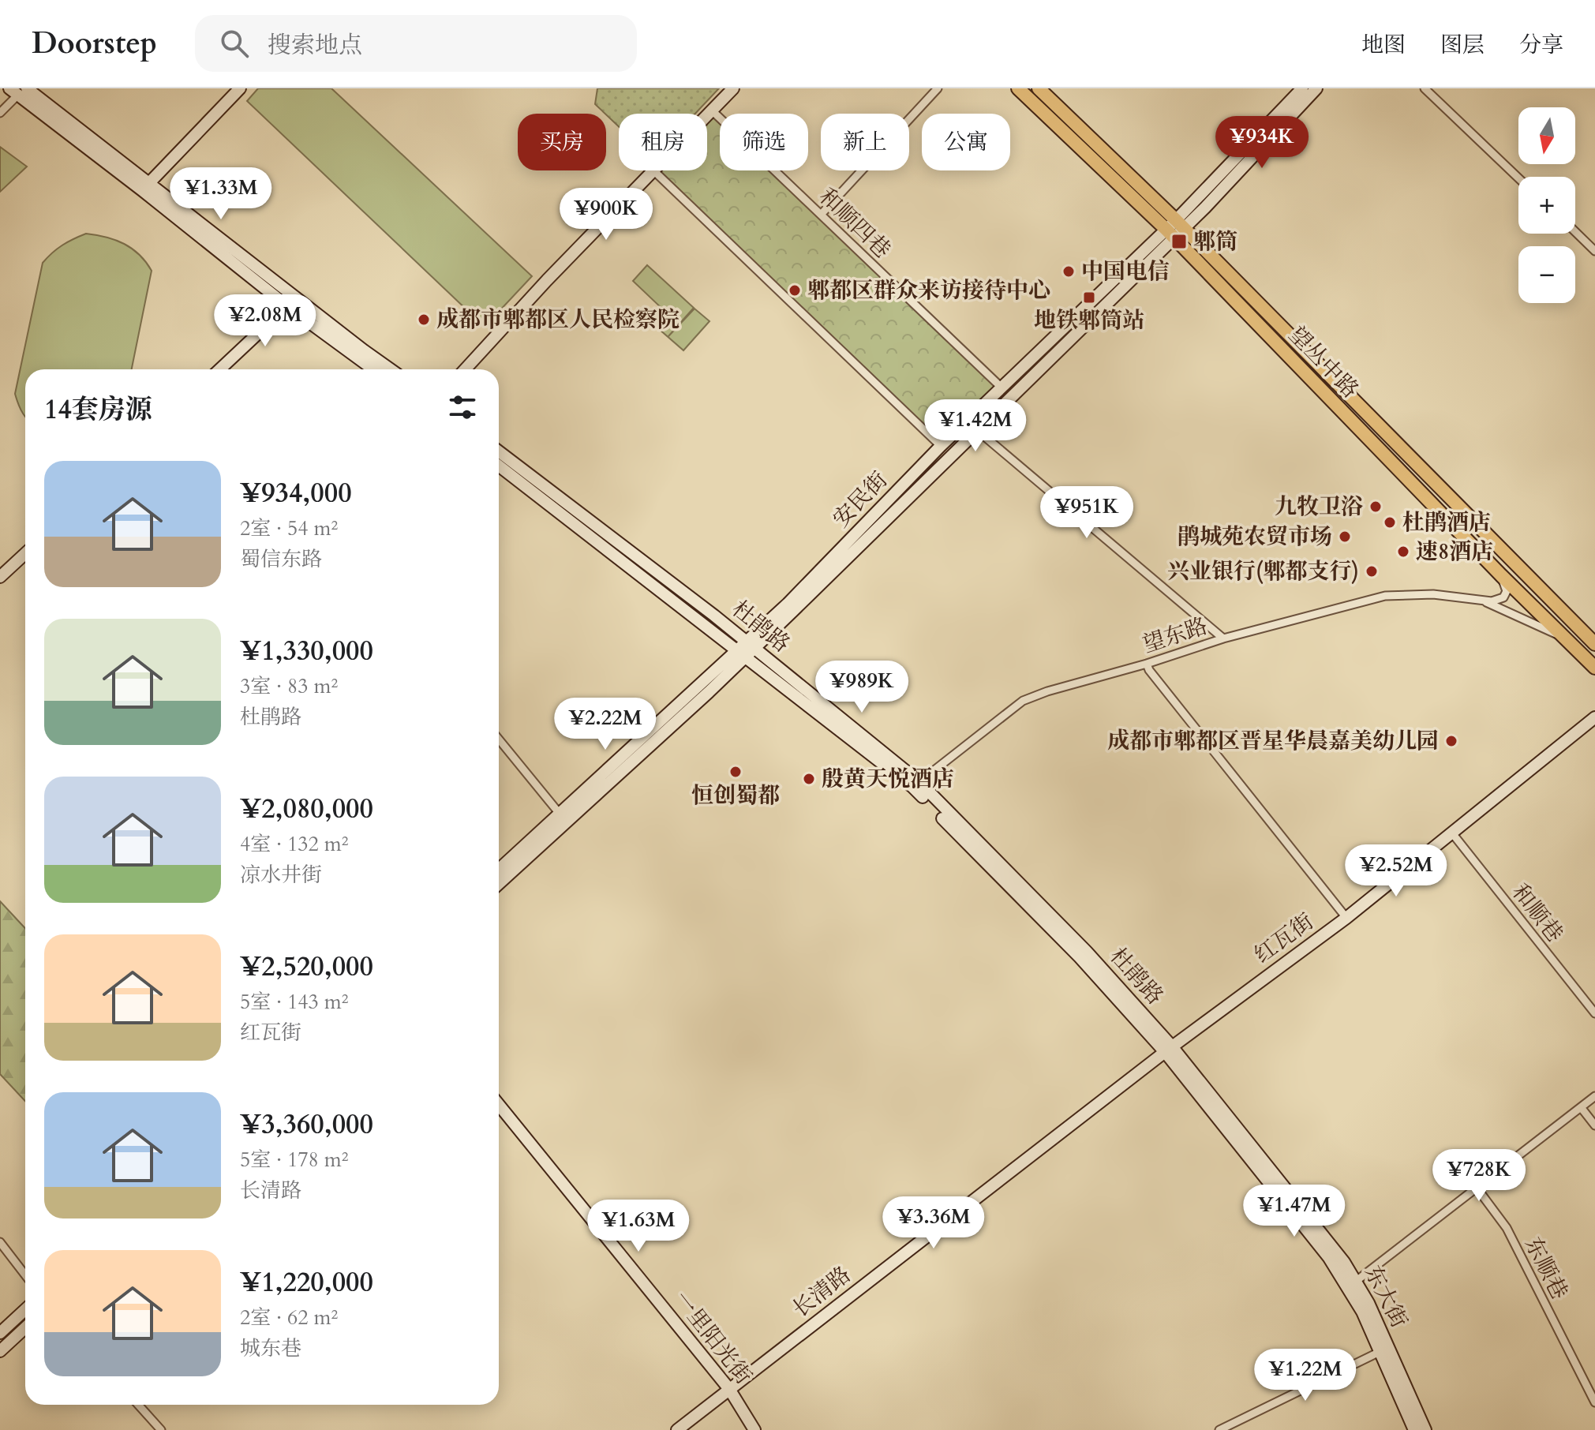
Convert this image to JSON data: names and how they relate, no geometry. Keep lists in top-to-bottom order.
{
  "streets": {
    "main road": [
      "望丛中路",
      "安民街",
      "杜鹃路",
      "红瓦街",
      "长清路",
      "东大街",
      "一里阳光街"
    ],
    "street": [
      "和顺四巷",
      "望东路",
      "和顺巷",
      "东顺巷"
    ]
  },
  "crossings": [
    ["和顺四巷", "安民街"],
    ["望丛中路", "安民街"],
    ["望丛中路", "望东路"],
    ["安民街", "杜鹃路"],
    ["杜鹃路", "望东路"],
    ["杜鹃路", "红瓦街"],
    ["杜鹃路", "长清路"],
    ["杜鹃路", "东大街"],
    ["和顺巷", "红瓦街"],
    ["红瓦街", "长清路"],
    ["红瓦街", "东大街"],
    ["长清路", "东大街"],
    ["长清路", "一里阳光街"]
  ],
  "places": {
    "transit": ["郫筒", "地铁郫筒站"],
    "other": [
      "中国电信",
      "郫都区群众来访接待中心",
      "成都市郫都区人民检察院",
      "九牧卫浴",
      "杜鹃酒店",
      "鹃城苑农贸市场",
      "速8酒店",
      "兴业银行(郫都支行)",
      "成都市郫都区晋星华晨嘉美幼儿园",
      "恒创蜀都",
      "殷黄天悦酒店"
    ]
  },
  "north": "bottom",
  "page": {
    "header": "Doorstep",
    "search": "搜索地点",
    "nav": ["地图", "图层", "分享"],
    "map_buttons": ["+", "−"],
    "chip": [
      "买房",
      "租房",
      "筛选",
      "新上",
      "公寓"
    ],
    "price": [
      "¥934K",
      "¥1.33M",
      "¥900K",
      "¥2.08M",
      "¥1.42M",
      "¥951K",
      "¥989K",
      "¥2.22M",
      "¥2.52M",
      "¥728K",
      "¥1.47M",
      "¥3.36M",
      "¥1.63M",
      "¥1.22M"
    ],
    "heading": "14套房源",
    "list": [
      {
        "name": "¥934,000",
        "note": "2室 · 54 m² · 蜀信东路"
      },
      {
        "name": "¥1,330,000",
        "note": "3室 · 83 m² · 杜鹃路"
      },
      {
        "name": "¥2,080,000",
        "note": "4室 · 132 m² · 凉水井街"
      },
      {
        "name": "¥2,520,000",
        "note": "5室 · 143 m² · 红瓦街"
      },
      {
        "name": "¥3,360,000",
        "note": "5室 · 178 m² · 长清路"
      },
      {
        "name": "¥1,220,000",
        "note": "2室 · 62 m² · 城东巷"
      }
    ]
  }
}
